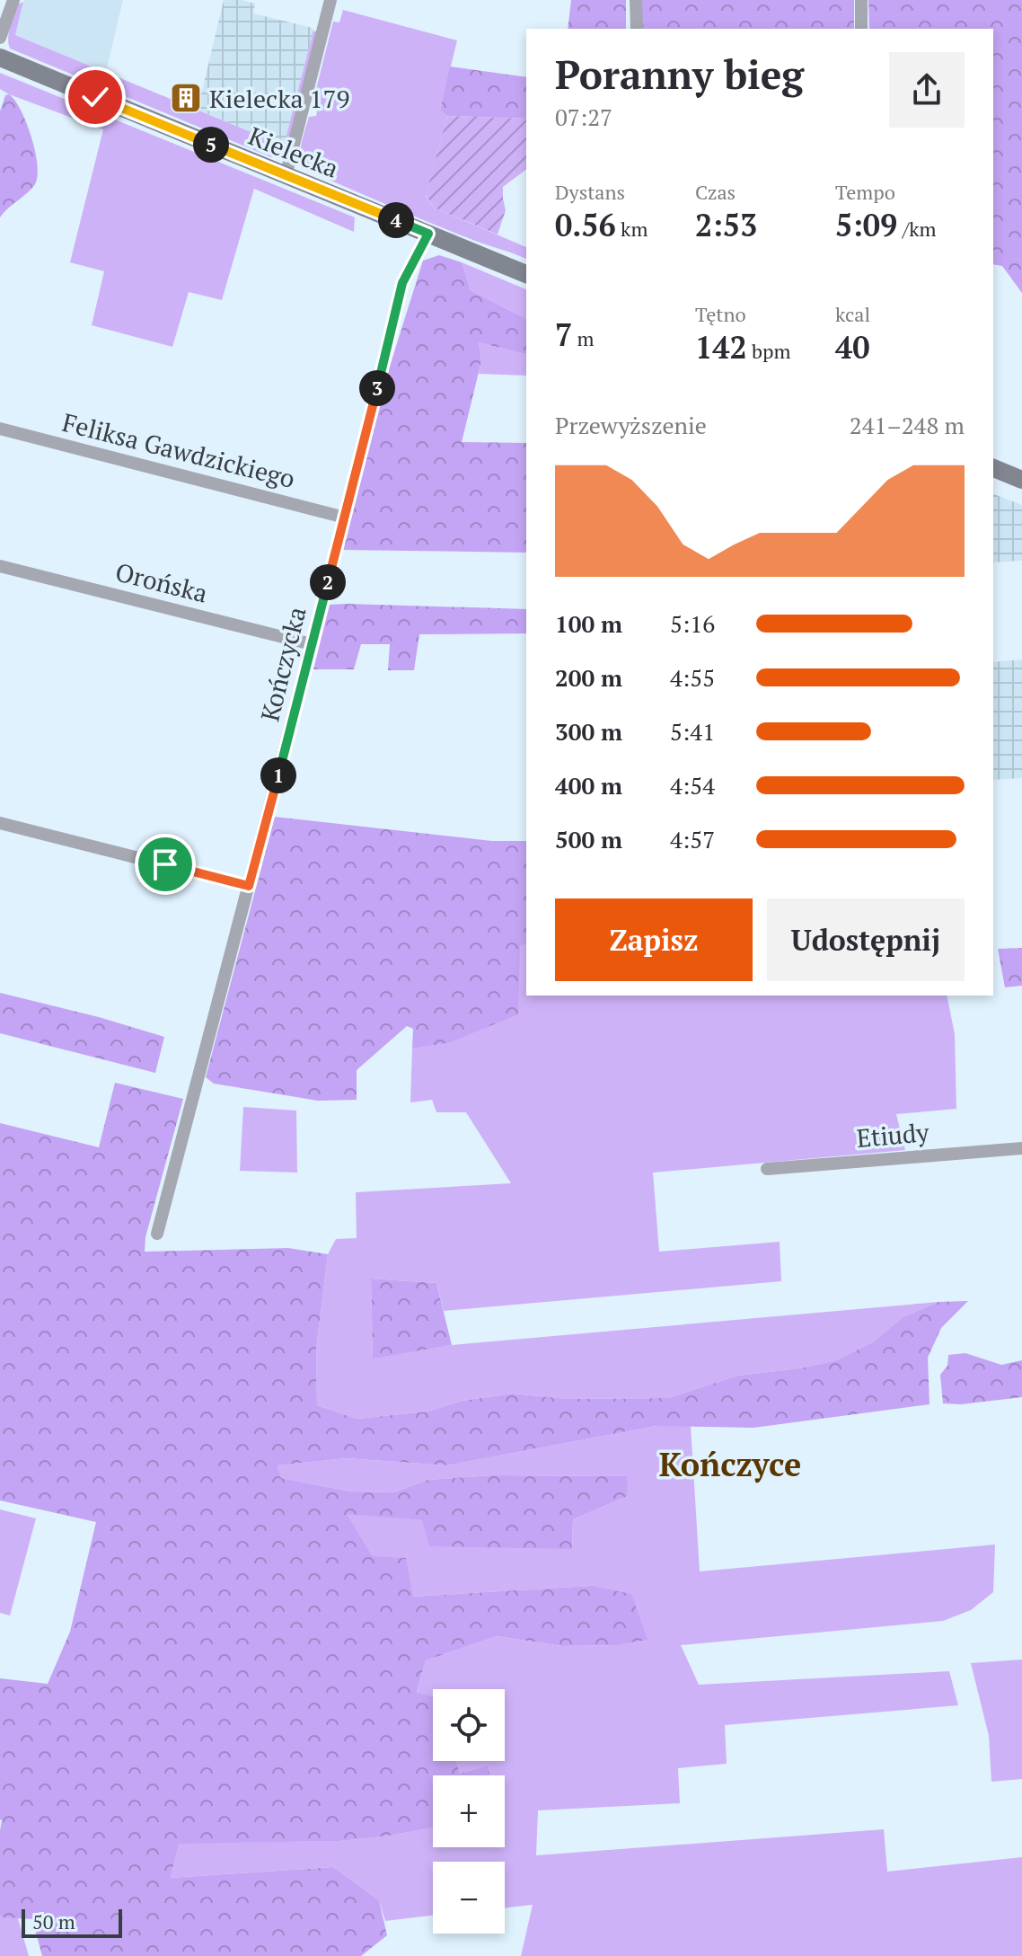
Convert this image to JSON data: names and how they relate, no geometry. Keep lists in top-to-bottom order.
{
  "streets": {
    "main road": ["Kielecka"],
    "street": [
      "Feliksa Gawdzickiego",
      "Orońska",
      "Kończycka",
      "Etiudy"
    ]
  },
  "crossings": [
    ["Kielecka", "Kończycka"],
    ["Feliksa Gawdzickiego", "Kończycka"],
    ["Orońska", "Kończycka"]
  ],
  "districts": ["Kończyce"],
  "places": {
    "building": ["Kielecka 179"]
  },
  "scale_bar": "50 m",
  "page": {
    "heading": ["Poranny bieg", "07:27"],
    "pins": [
      "5",
      "4",
      "3",
      "2",
      "1"
    ],
    "stats": [
      ["Dystans", "0.56 km"],
      ["Czas", "2:53"],
      ["Tempo", "5:09 /km"],
      ["7 m"],
      ["Tętno", "142 bpm"],
      ["kcal", "40"]
    ],
    "chart": ["Przewyższenie", "241–248 m"],
    "list": [
      {
        "name": "100 m",
        "note": "5:16"
      },
      {
        "name": "200 m",
        "note": "4:55"
      },
      {
        "name": "300 m",
        "note": "5:41"
      },
      {
        "name": "400 m",
        "note": "4:54"
      },
      {
        "name": "500 m",
        "note": "4:57"
      }
    ],
    "buttons": ["Zapisz", "Udostępnij"],
    "map_buttons": ["+", "−"],
    "scale": "50 m"
  }
}
